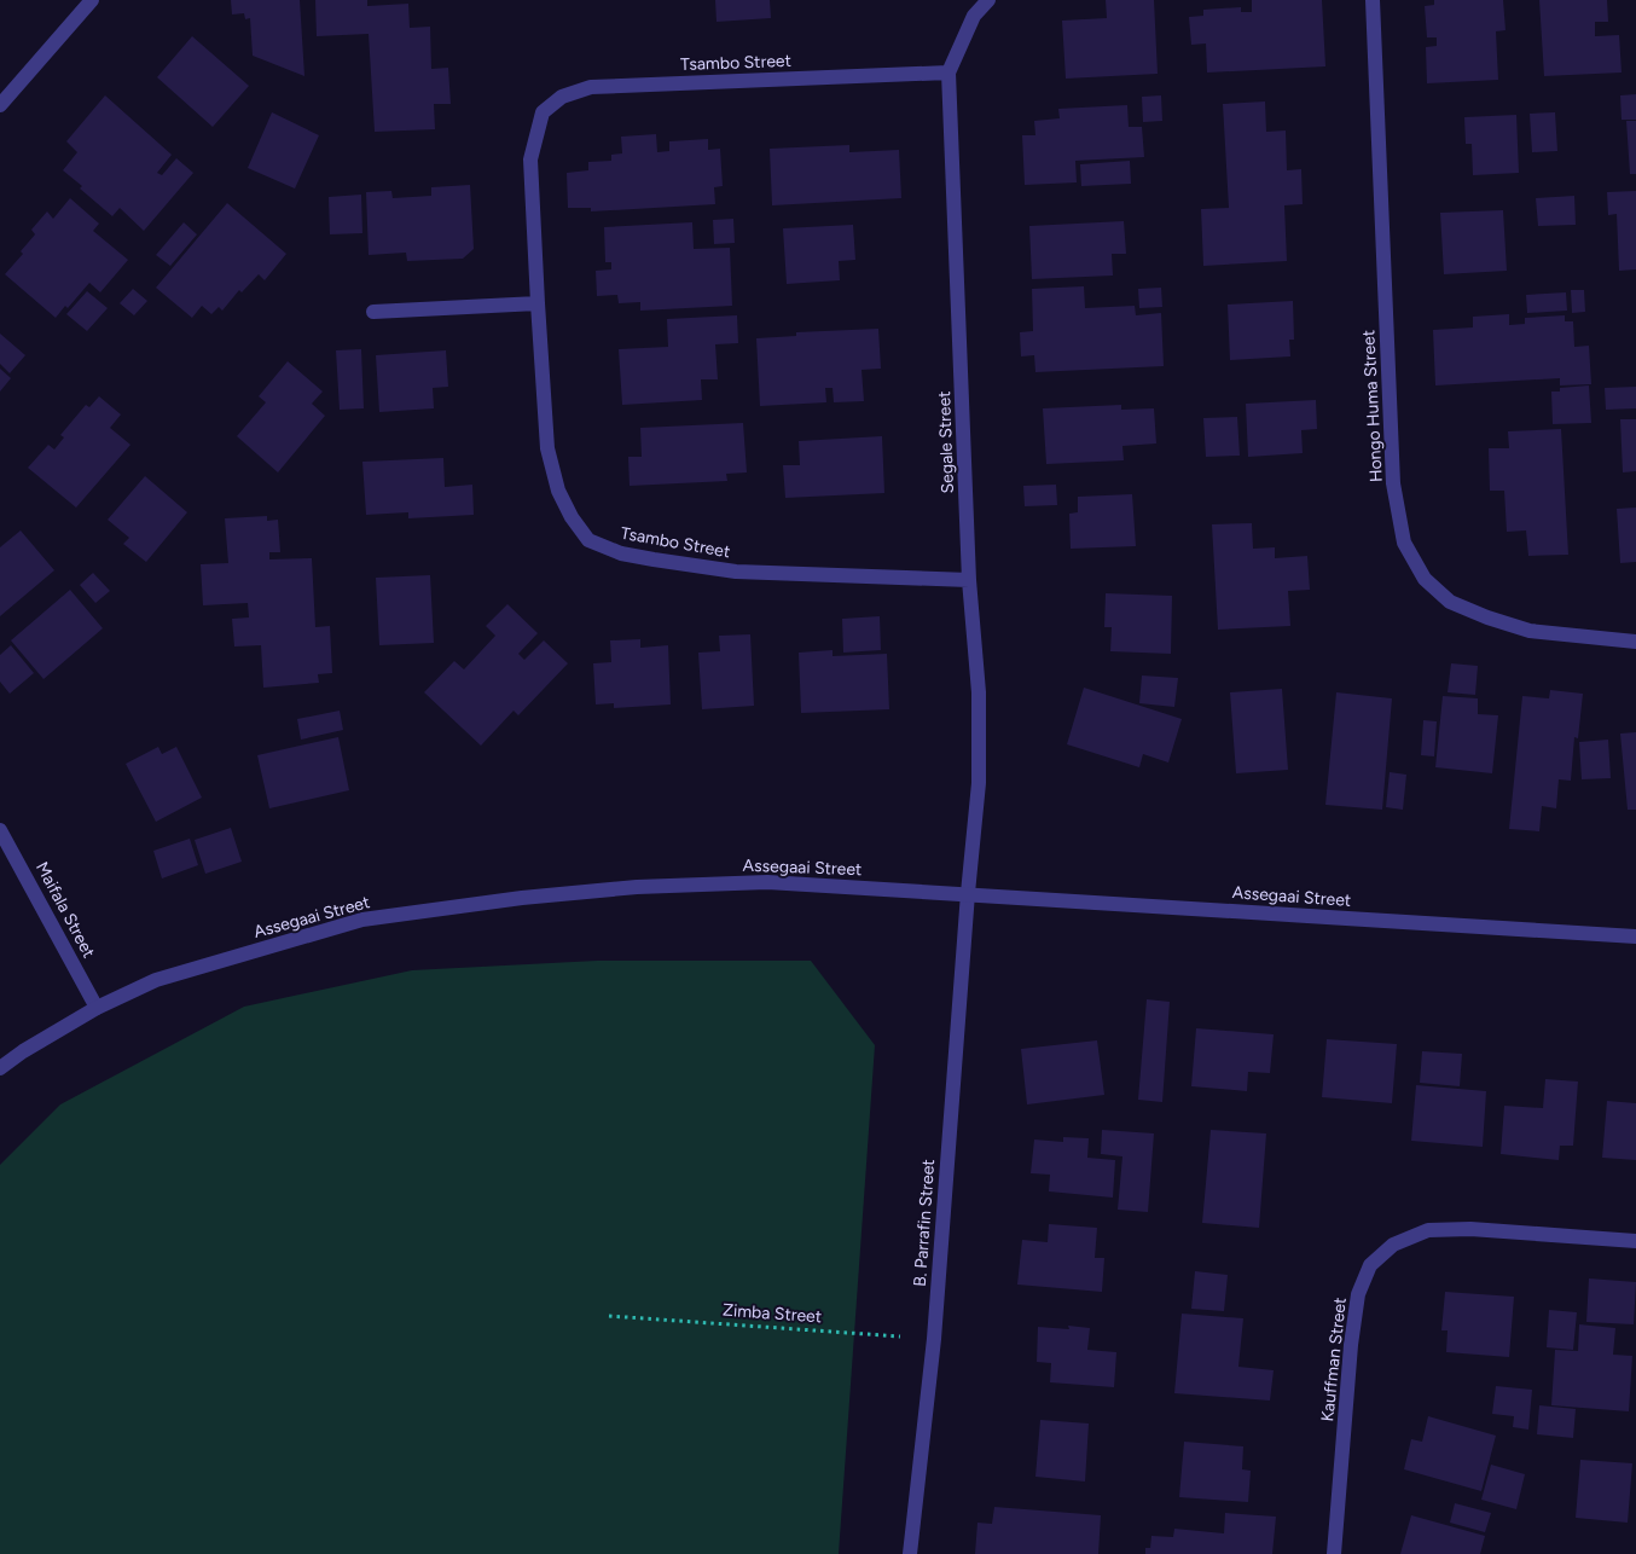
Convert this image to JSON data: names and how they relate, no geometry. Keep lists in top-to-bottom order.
{
  "streets": {
    "street": [
      "Tsambo Street",
      "Hongo Huma Street",
      "Segale Street",
      "Assegaai Street",
      "Maifala Street",
      "B. Parrafin Street",
      "Kauffman Street"
    ],
    "path": ["Zimba Street"]
  },
  "crossings": [
    ["Tsambo Street", "Segale Street"],
    ["Segale Street", "Assegaai Street"],
    ["Segale Street", "B. Parrafin Street"],
    ["Assegaai Street", "Maifala Street"],
    ["Assegaai Street", "B. Parrafin Street"],
    ["B. Parrafin Street", "Zimba Street"]
  ]
}
